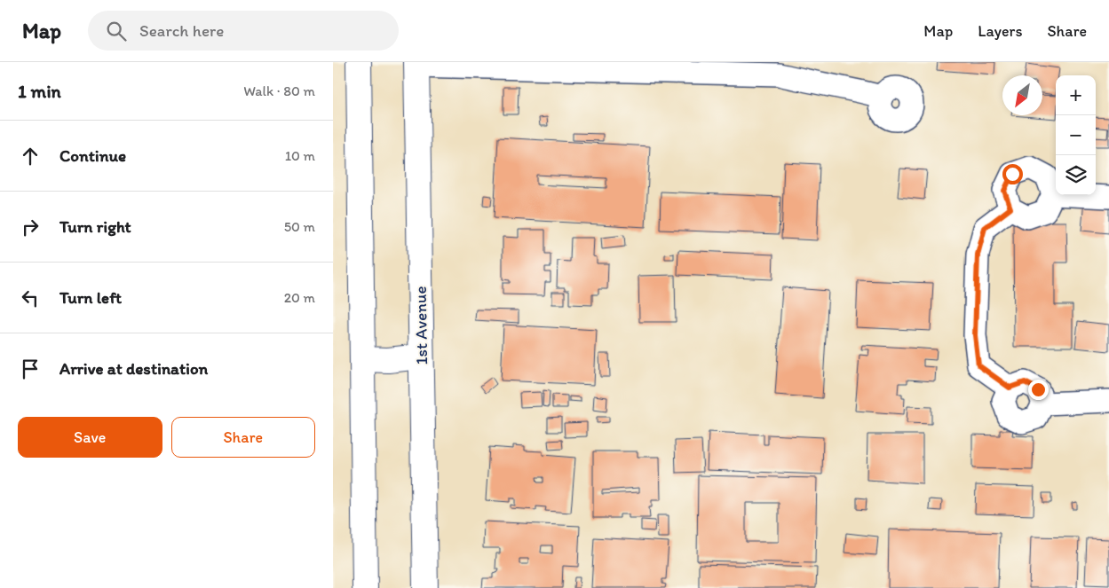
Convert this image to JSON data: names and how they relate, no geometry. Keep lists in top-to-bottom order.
{
  "streets": {
    "main road": ["1st Avenue"]
  },
  "north": "bottom left",
  "page": {
    "header": "Map",
    "search": "Search here",
    "nav": ["Map", "Layers", "Share"],
    "heading": ["1 min", "Walk · 80 m"],
    "map_buttons": ["+", "−"],
    "list": [
      ["Continue", "10 m"],
      ["Turn right", "50 m"],
      ["Turn left", "20 m"],
      "Arrive at destination"
    ],
    "buttons": ["Save", "Share"]
  }
}
